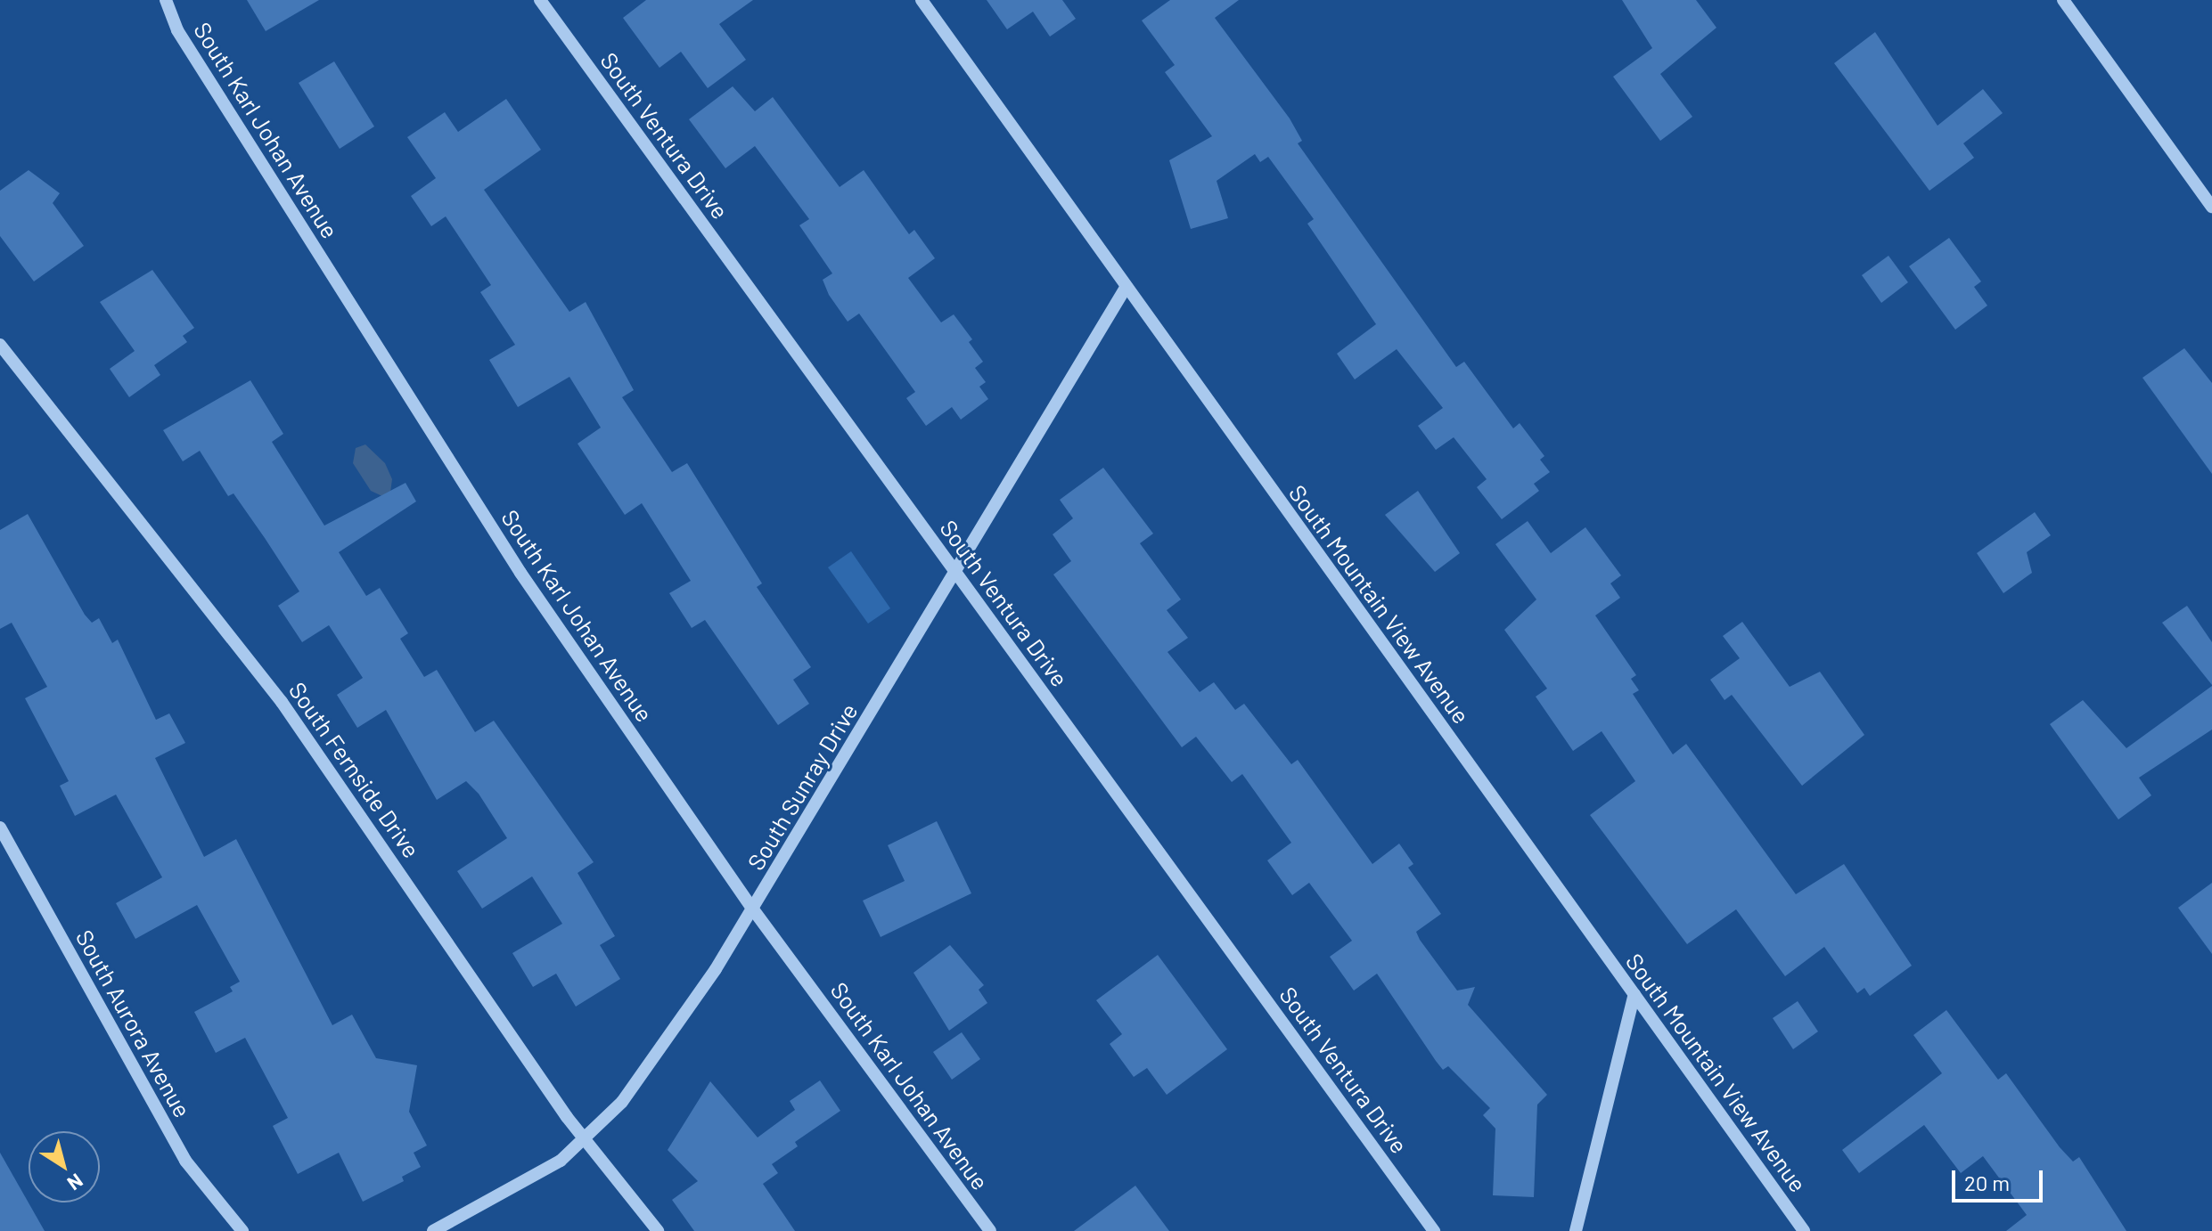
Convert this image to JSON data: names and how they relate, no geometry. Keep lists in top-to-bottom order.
{
  "streets": {
    "street": [
      "South Karl Johan Avenue",
      "South Ventura Drive",
      "South Mountain View Avenue",
      "South Fernside Drive",
      "South Sunray Drive",
      "South Aurora Avenue"
    ]
  },
  "crossings": [
    ["South Karl Johan Avenue", "South Sunray Drive"],
    ["South Ventura Drive", "South Sunray Drive"],
    ["South Mountain View Avenue", "South Sunray Drive"],
    ["South Fernside Drive", "South Sunray Drive"]
  ],
  "scale_bar": "20 m",
  "north": "bottom right"
}
